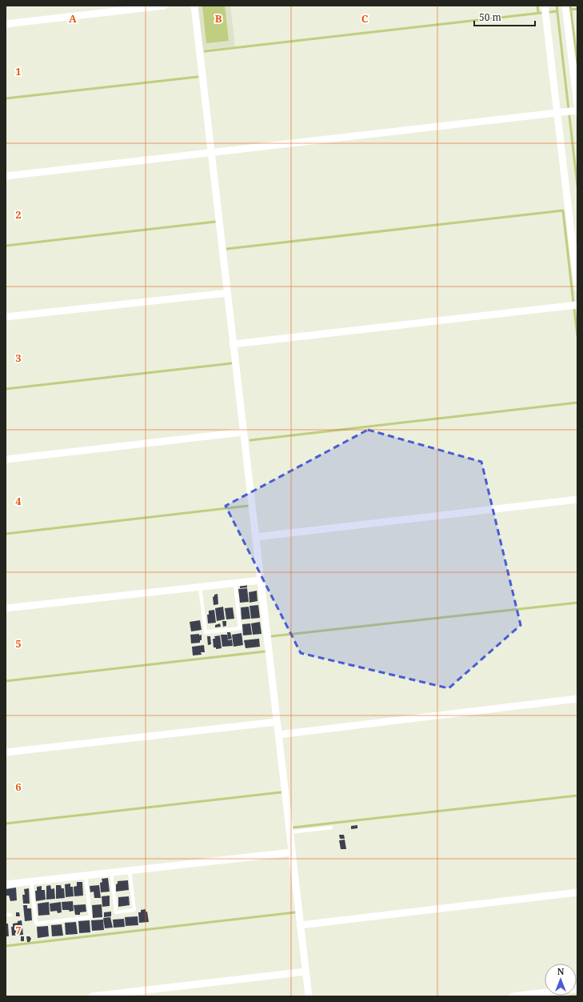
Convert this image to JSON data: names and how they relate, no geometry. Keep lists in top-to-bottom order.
{
  "scale_bar": "50 m",
  "north": "top",
  "grid": {
    "columns": ["A", "B", "C"],
    "rows": [
      "1",
      "2",
      "3",
      "4",
      "5",
      "6",
      "7"
    ]
  }
}
